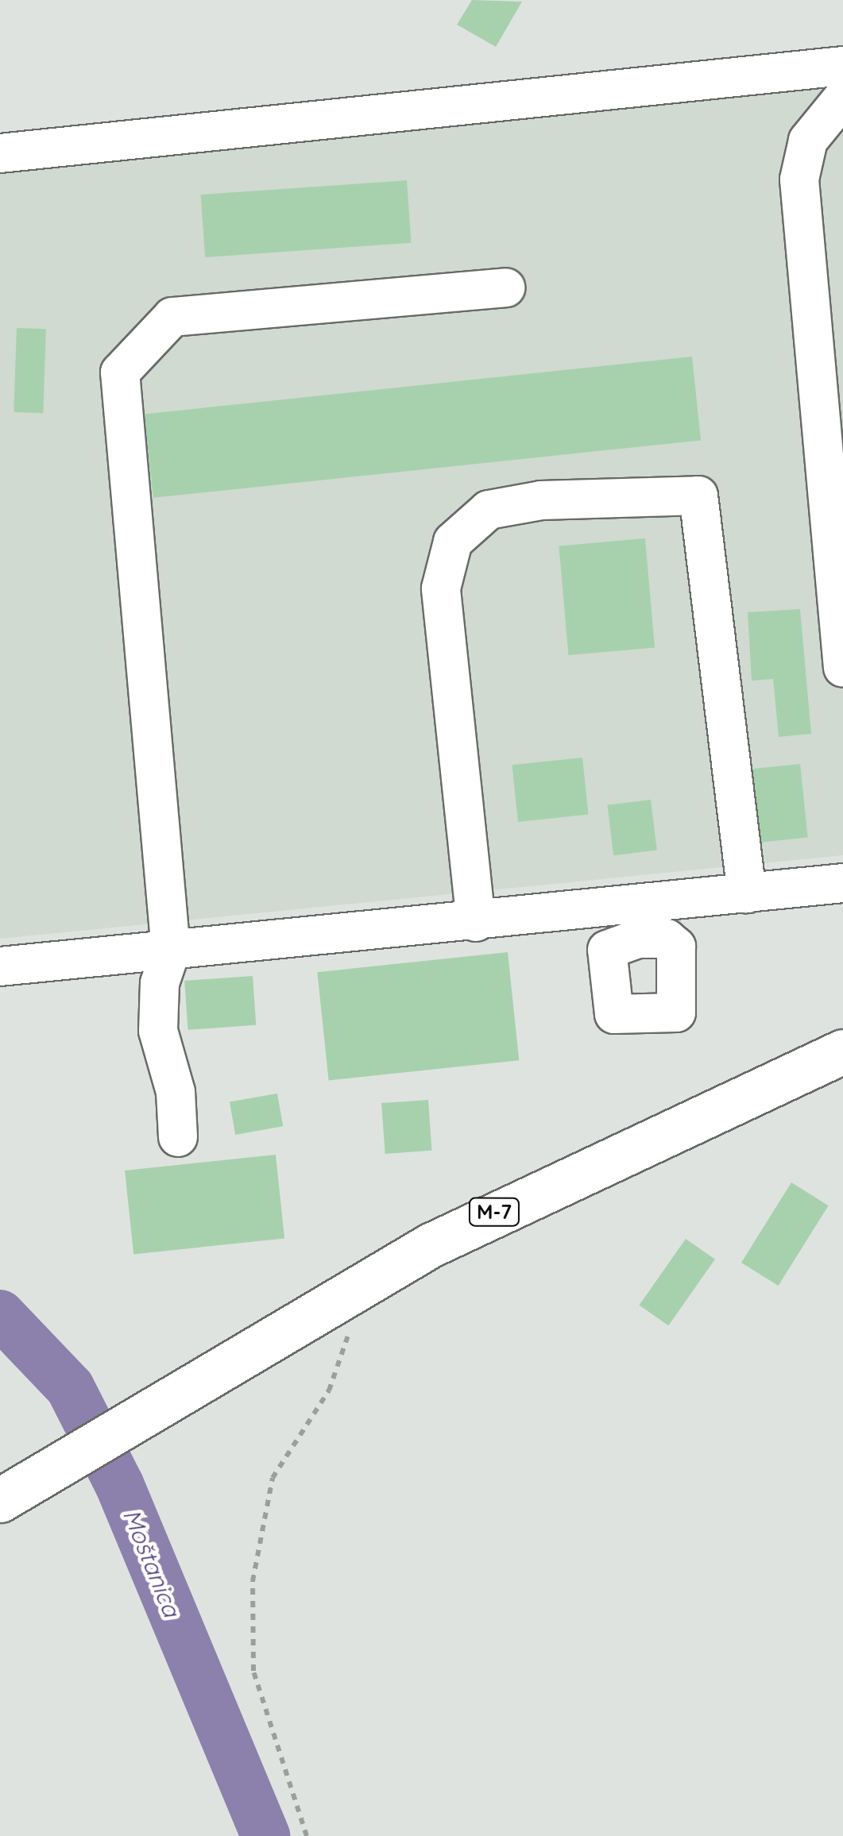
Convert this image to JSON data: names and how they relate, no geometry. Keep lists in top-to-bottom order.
{
  "streets": {
    "main road": ["M-7"]
  },
  "water": ["Moštanica"]
}
